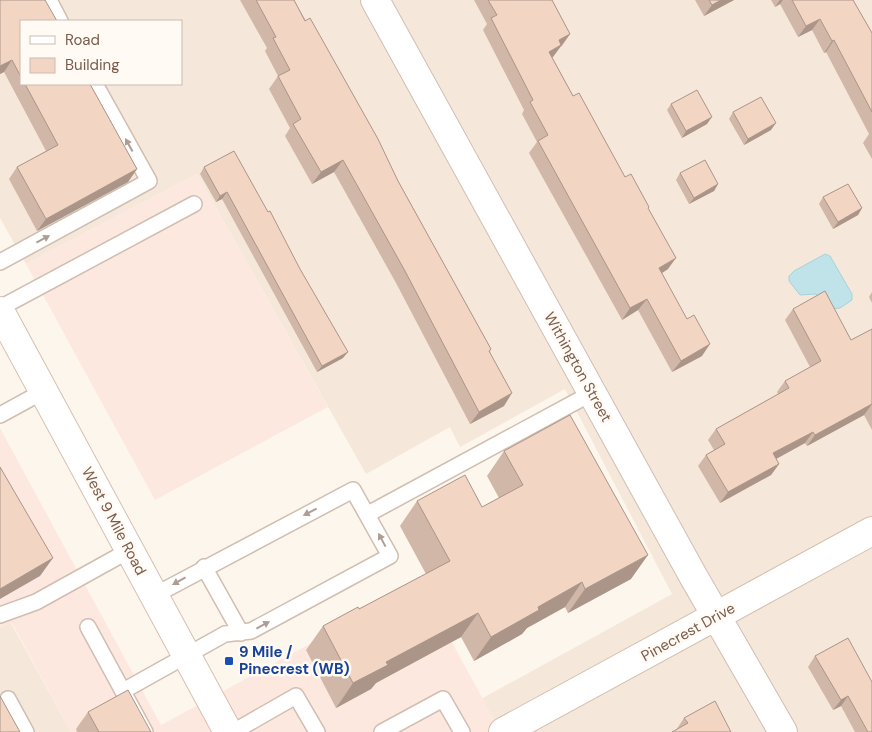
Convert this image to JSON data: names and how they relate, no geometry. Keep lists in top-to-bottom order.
{
  "streets": {
    "street": ["Withington Street", "West 9 Mile Road", "Pinecrest Drive"]
  },
  "crossings": [
    ["Withington Street", "Pinecrest Drive"]
  ],
  "places": {
    "transit": ["9 Mile / Pinecrest (WB)"]
  },
  "legend": ["Road", "Building"]
}
